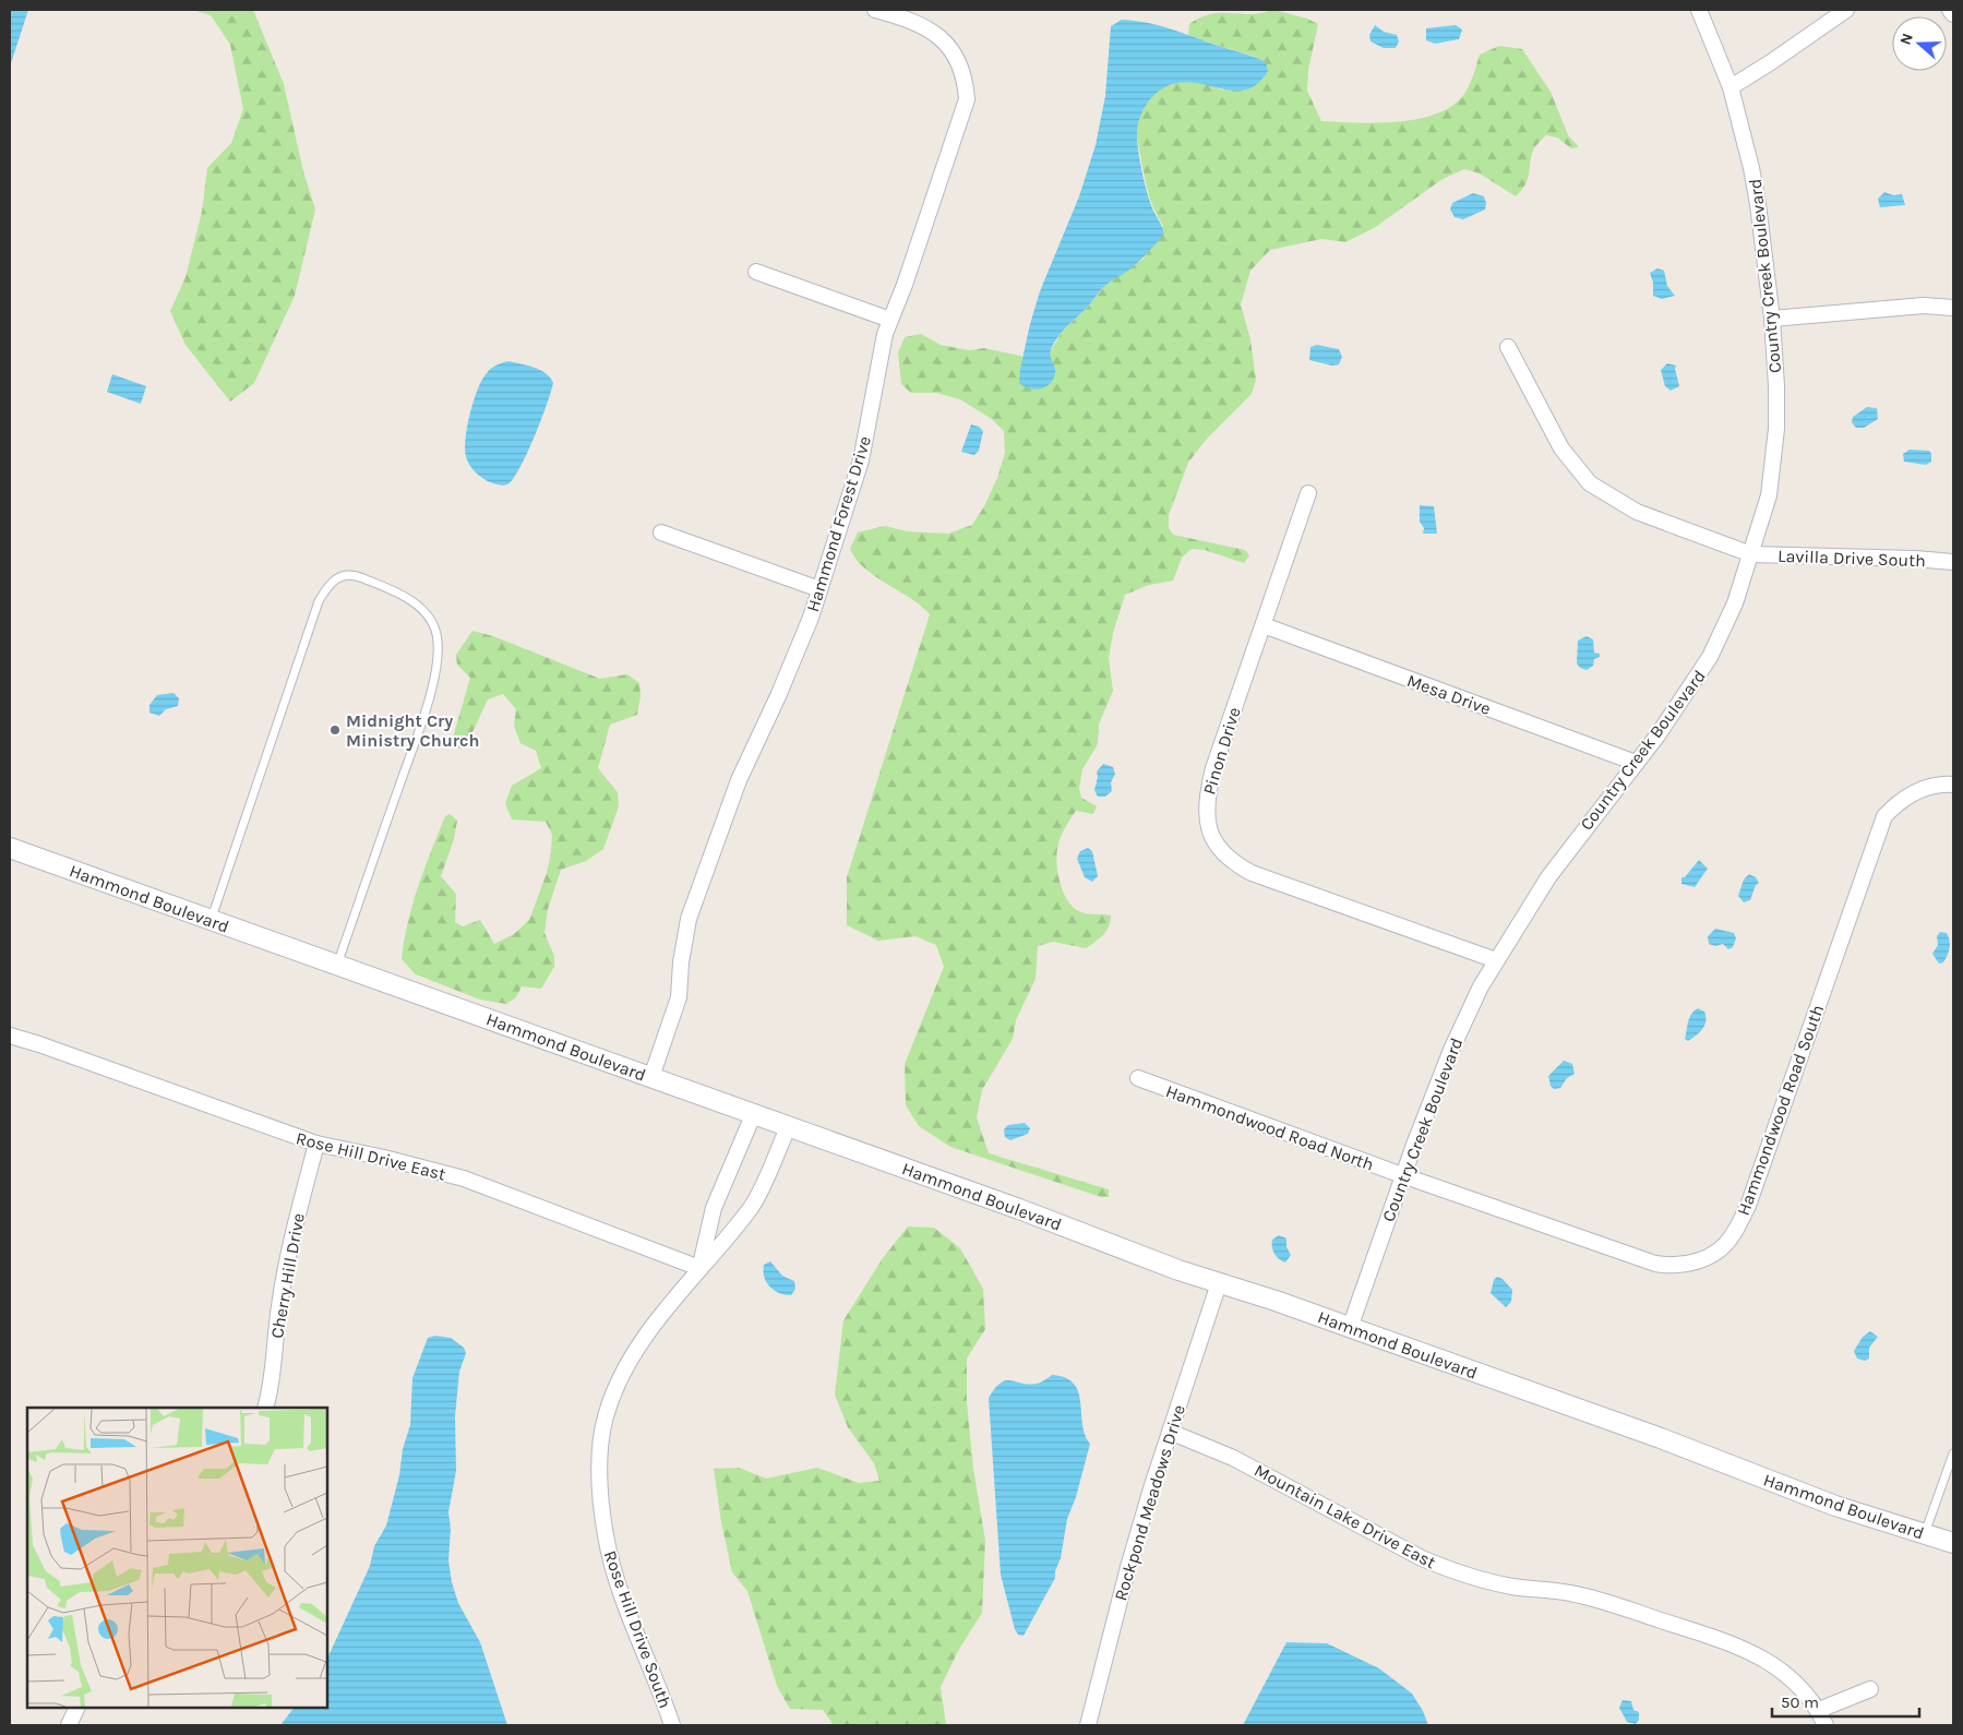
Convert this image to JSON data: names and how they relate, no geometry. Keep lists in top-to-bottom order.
{
  "streets": {
    "street": [
      "Country Creek Boulevard",
      "Hammond Forest Drive",
      "Lavilla Drive South",
      "Mesa Drive",
      "Pinon Drive",
      "Hammond Boulevard",
      "Hammondwood Road South",
      "Hammondwood Road North",
      "Rose Hill Drive East",
      "Cherry Hill Drive",
      "Rockpond Meadows Drive",
      "Mountain Lake Drive East",
      "Rose Hill Drive South"
    ]
  },
  "crossings": [
    ["Country Creek Boulevard", "Lavilla Drive South"],
    ["Country Creek Boulevard", "Mesa Drive"],
    ["Country Creek Boulevard", "Pinon Drive"],
    ["Country Creek Boulevard", "Hammond Boulevard"],
    ["Country Creek Boulevard", "Hammondwood Road South"],
    ["Country Creek Boulevard", "Hammondwood Road North"],
    ["Hammond Forest Drive", "Hammond Boulevard"],
    ["Mesa Drive", "Pinon Drive"],
    ["Hammond Boulevard", "Rockpond Meadows Drive"],
    ["Hammond Boulevard", "Rose Hill Drive South"],
    ["Hammondwood Road South", "Hammondwood Road North"],
    ["Rose Hill Drive East", "Cherry Hill Drive"],
    ["Rose Hill Drive East", "Rose Hill Drive South"],
    ["Rockpond Meadows Drive", "Mountain Lake Drive East"]
  ],
  "places": ["Midnight Cry Ministry Church"],
  "scale_bar": "50 m",
  "north": "left"
}
